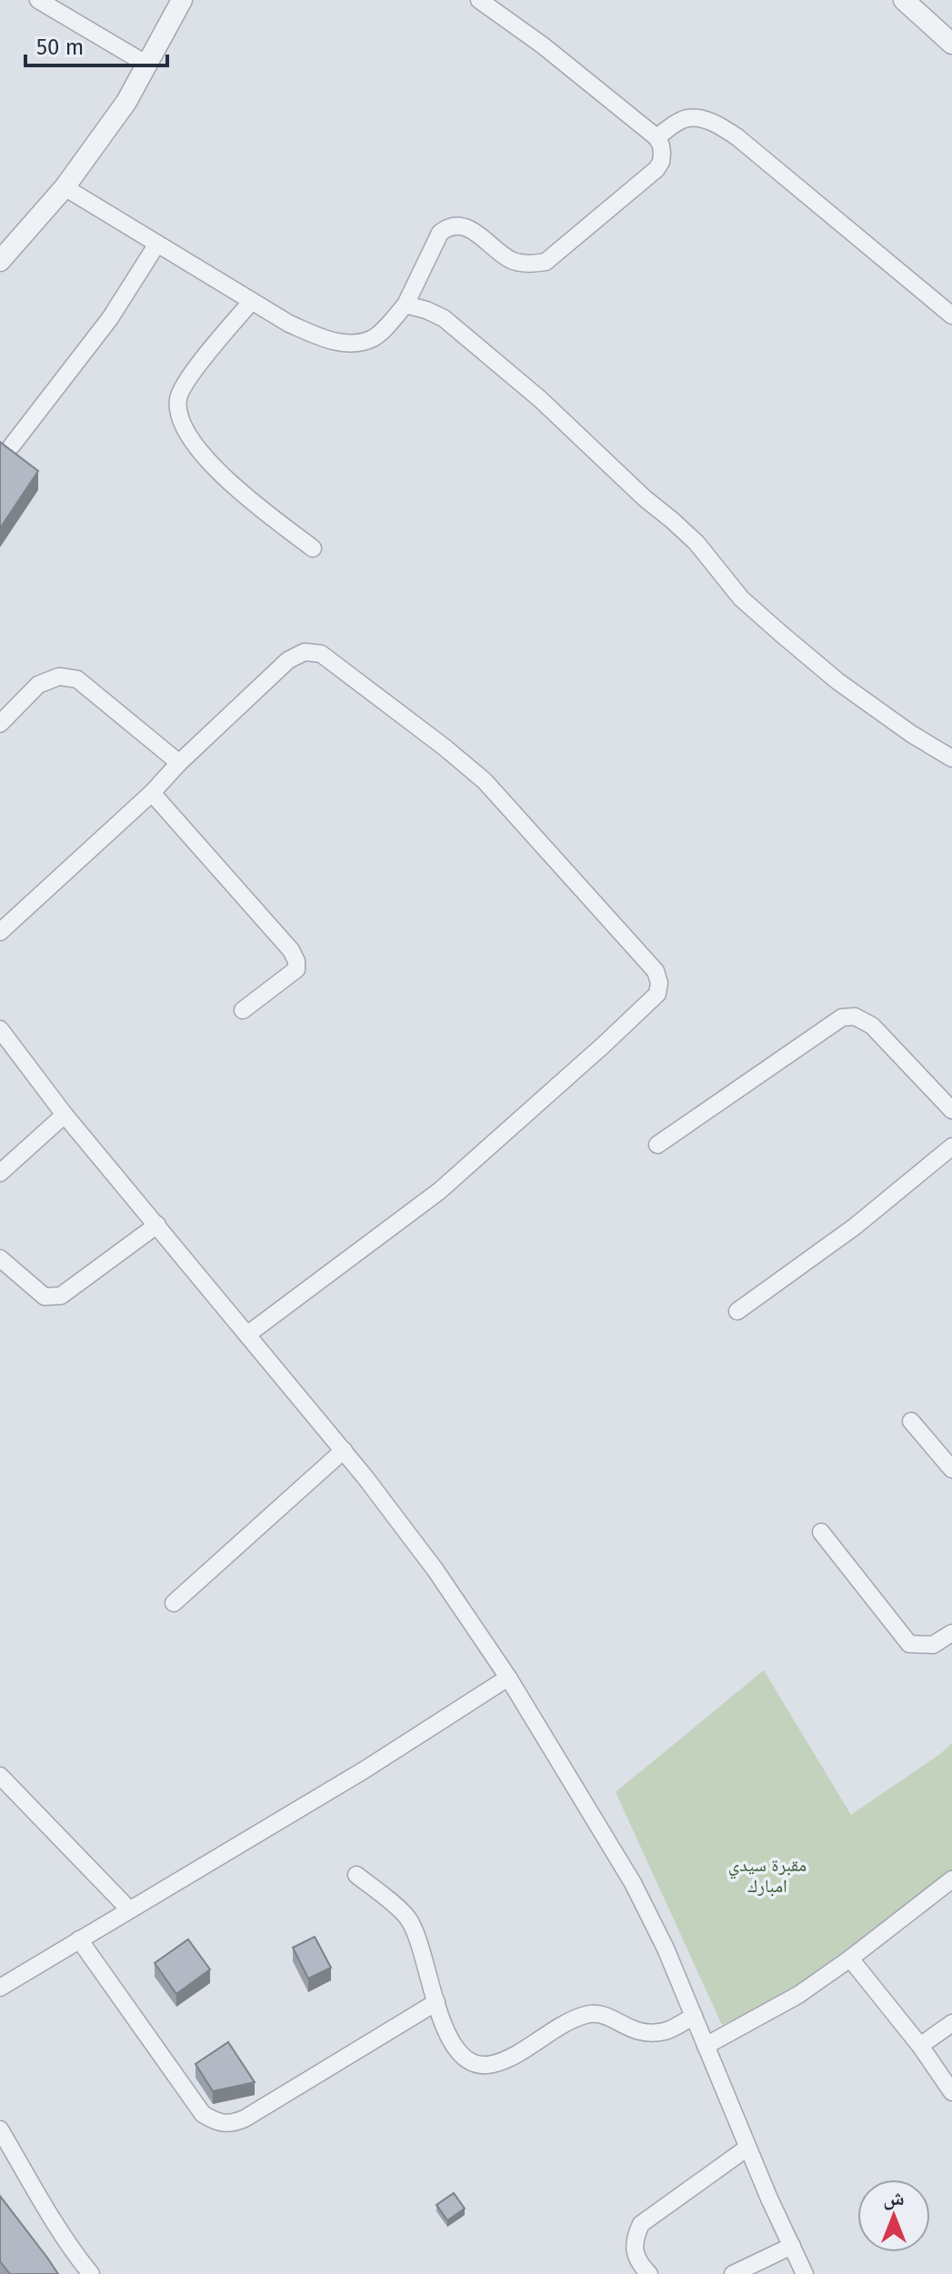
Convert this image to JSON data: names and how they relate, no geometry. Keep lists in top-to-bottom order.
{
  "parks": ["مقبرة سيدي امبارك"],
  "scale_bar": "50 m",
  "north": "top"
}
